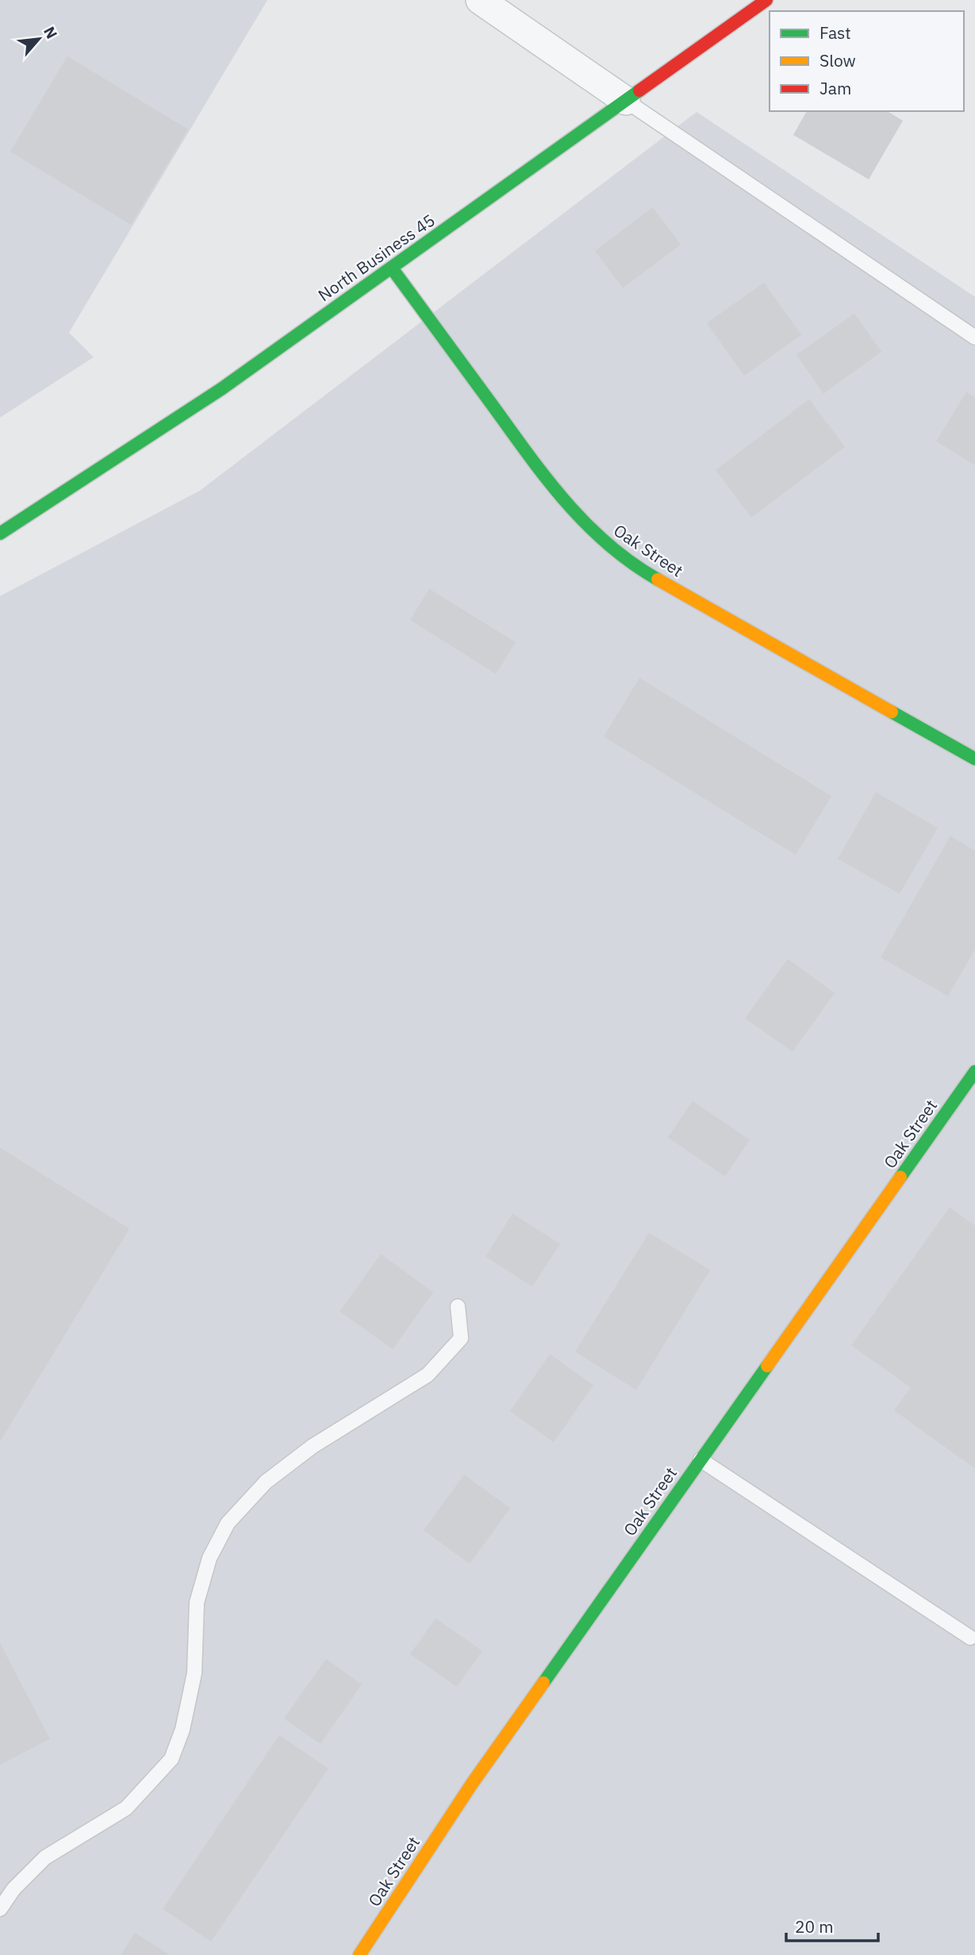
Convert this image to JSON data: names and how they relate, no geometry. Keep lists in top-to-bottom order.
{
  "streets": {
    "street": ["North Business 45", "Oak Street"]
  },
  "crossings": [
    ["North Business 45", "Oak Street"]
  ],
  "legend": ["Fast", "Slow", "Jam"],
  "scale_bar": "20 m",
  "north": "top right"
}
